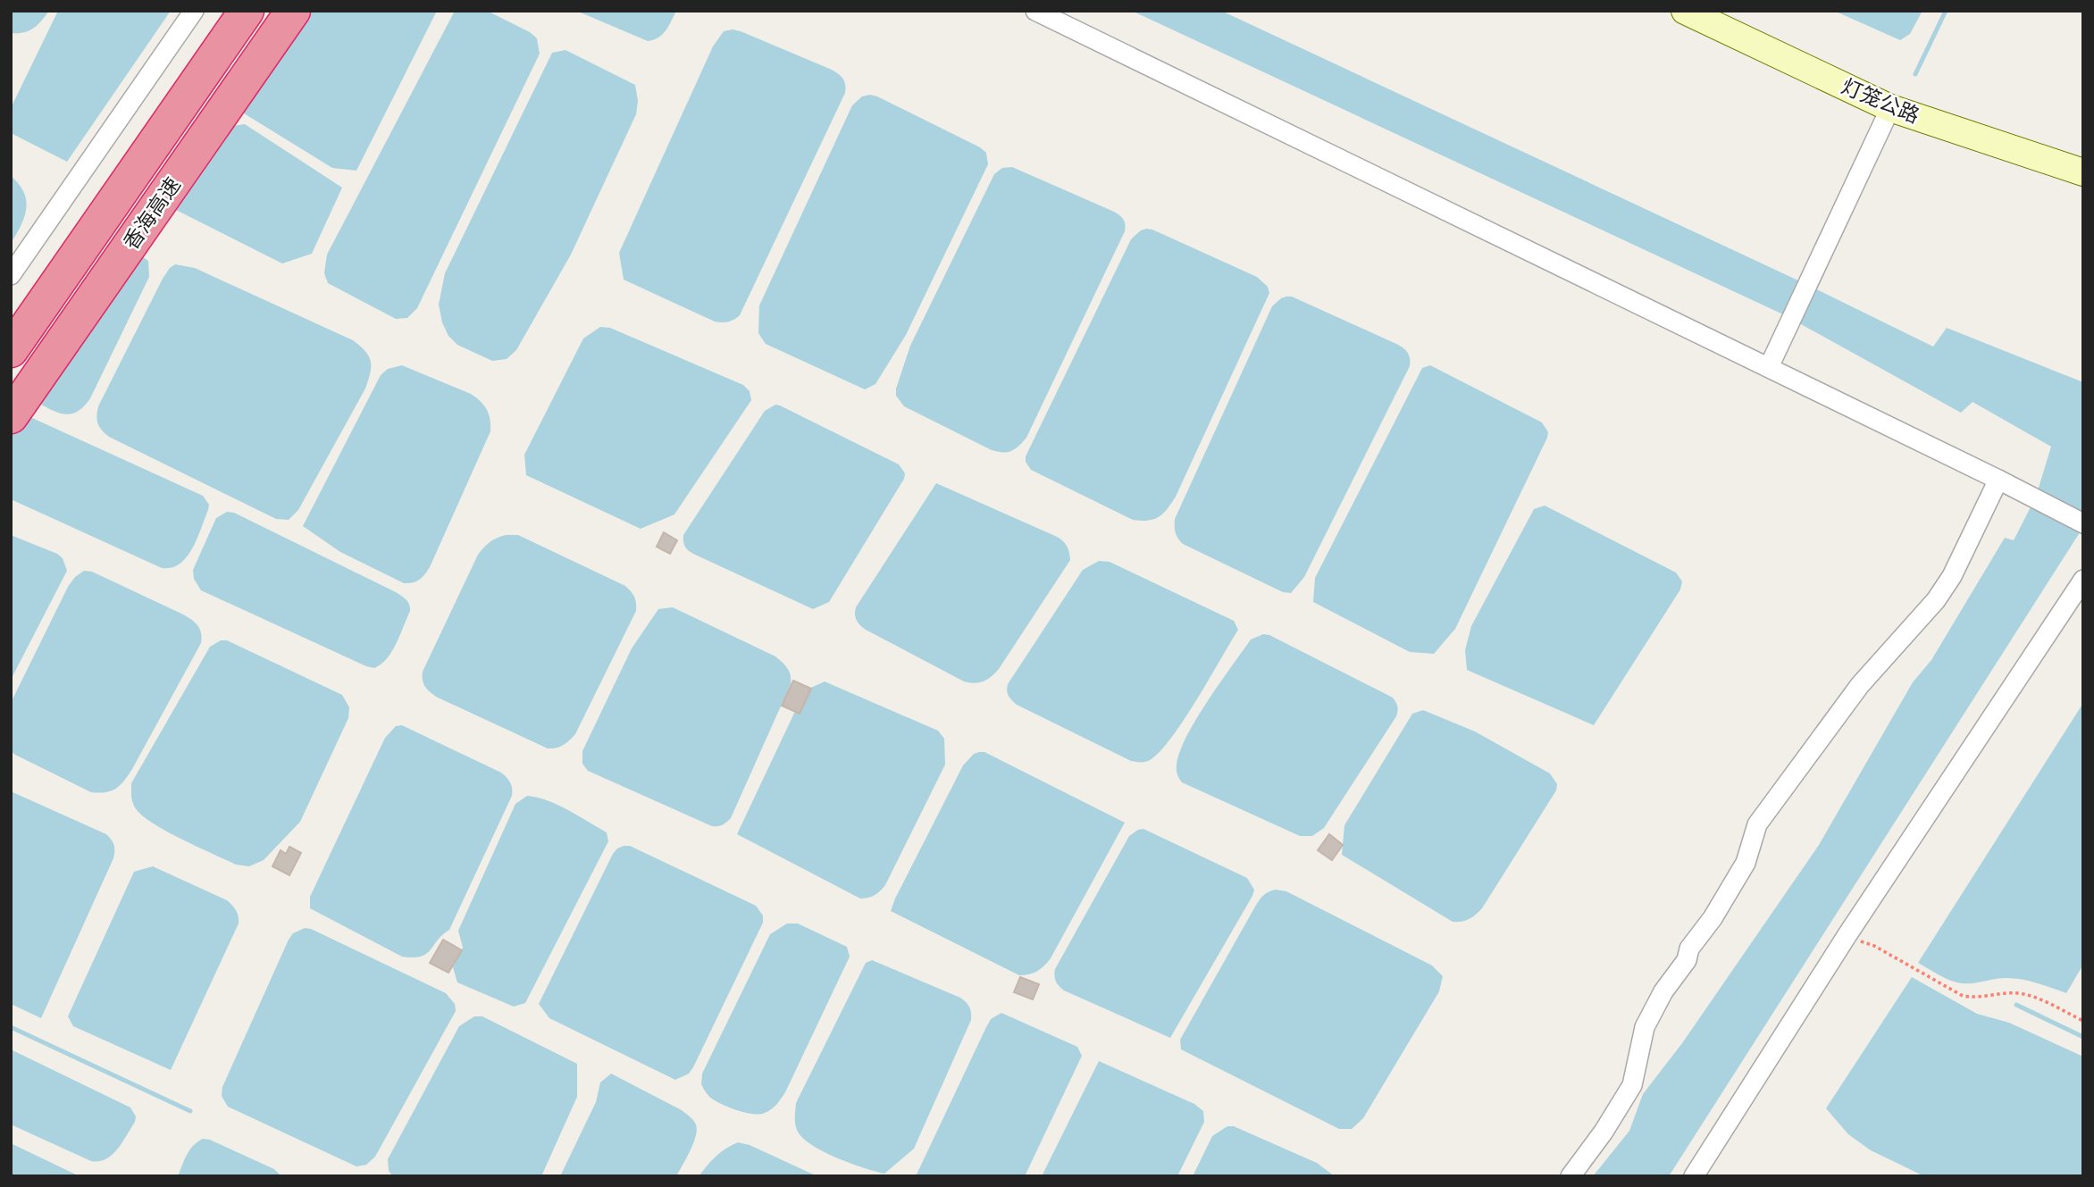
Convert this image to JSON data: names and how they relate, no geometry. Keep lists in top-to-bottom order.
{
  "streets": {
    "highway": ["香海高速"],
    "street": ["灯笼公路"]
  }
}
